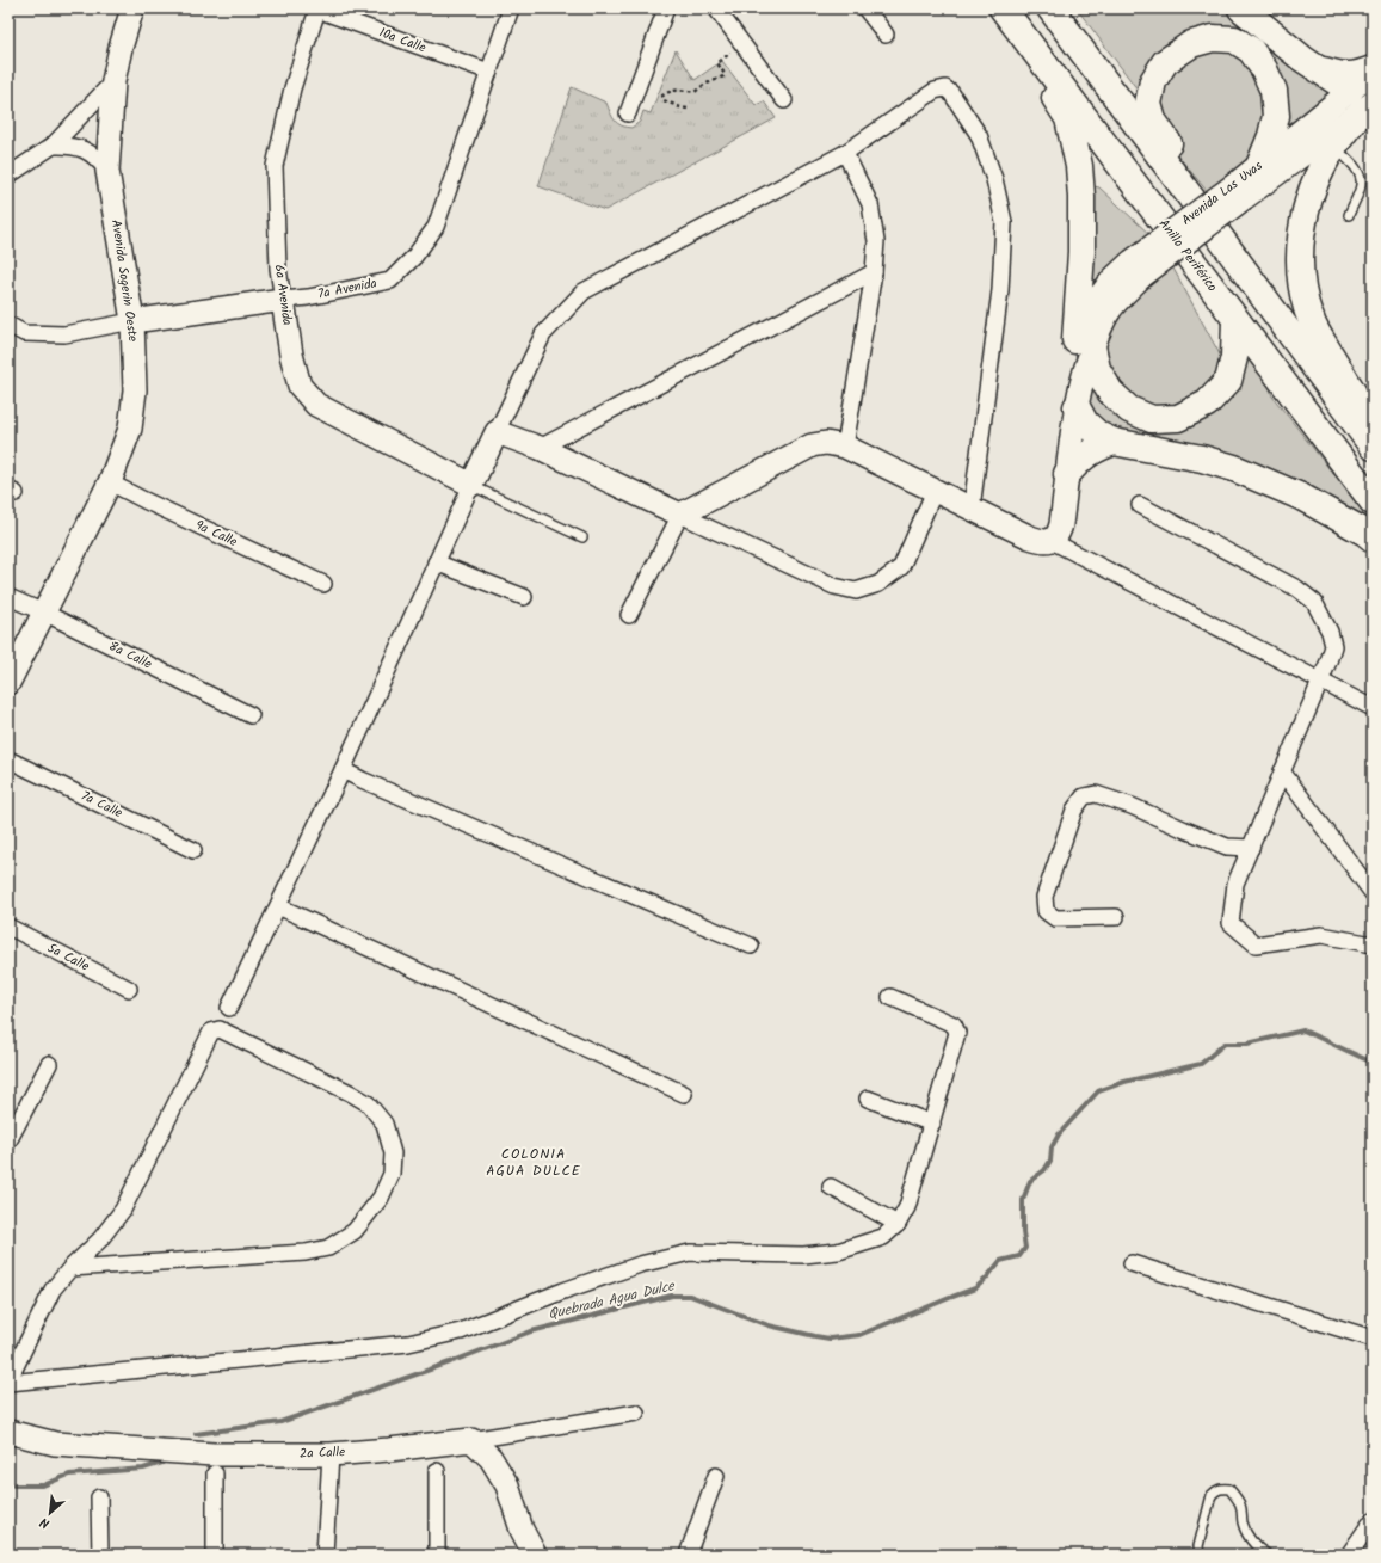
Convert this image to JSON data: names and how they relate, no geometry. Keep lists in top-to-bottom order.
{
  "streets": {
    "highway": ["Anillo Periférico"],
    "street": [
      "10a Calle",
      "Avenida Las Uvas",
      "Avenida Sogerin Oeste",
      "7a Avenida",
      "6a Avenida",
      "9a Calle",
      "8a Calle",
      "7a Calle",
      "5a Calle",
      "2a Calle"
    ]
  },
  "crossings": [
    ["10a Calle", "7a Avenida"],
    ["10a Calle", "6a Avenida"],
    ["Avenida Sogerin Oeste", "7a Avenida"],
    ["Avenida Sogerin Oeste", "9a Calle"],
    ["Avenida Sogerin Oeste", "8a Calle"],
    ["7a Avenida", "6a Avenida"]
  ],
  "districts": ["COLONIA AGUA DULCE"],
  "water": ["Quebrada Agua Dulce"],
  "north": "bottom left"
}
